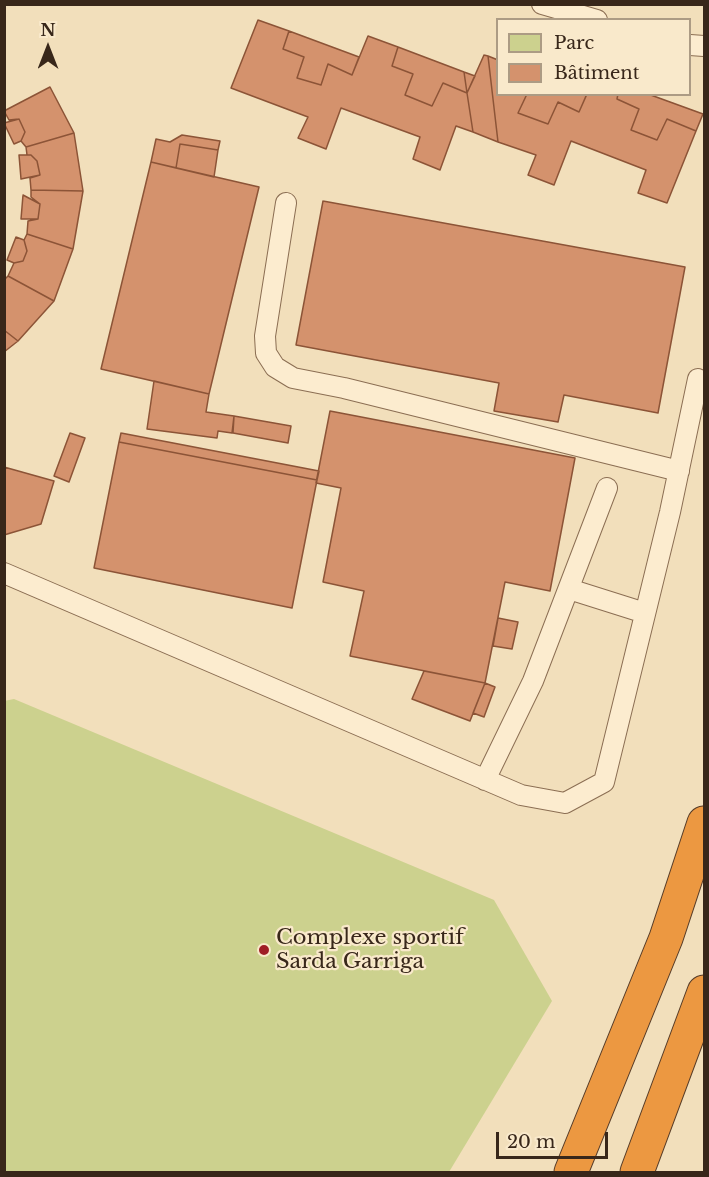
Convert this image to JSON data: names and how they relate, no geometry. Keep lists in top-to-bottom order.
{
  "places": ["Complexe sportif Sarda Garriga"],
  "legend": ["Parc", "Bâtiment"],
  "scale_bar": "20 m",
  "north": "top"
}
